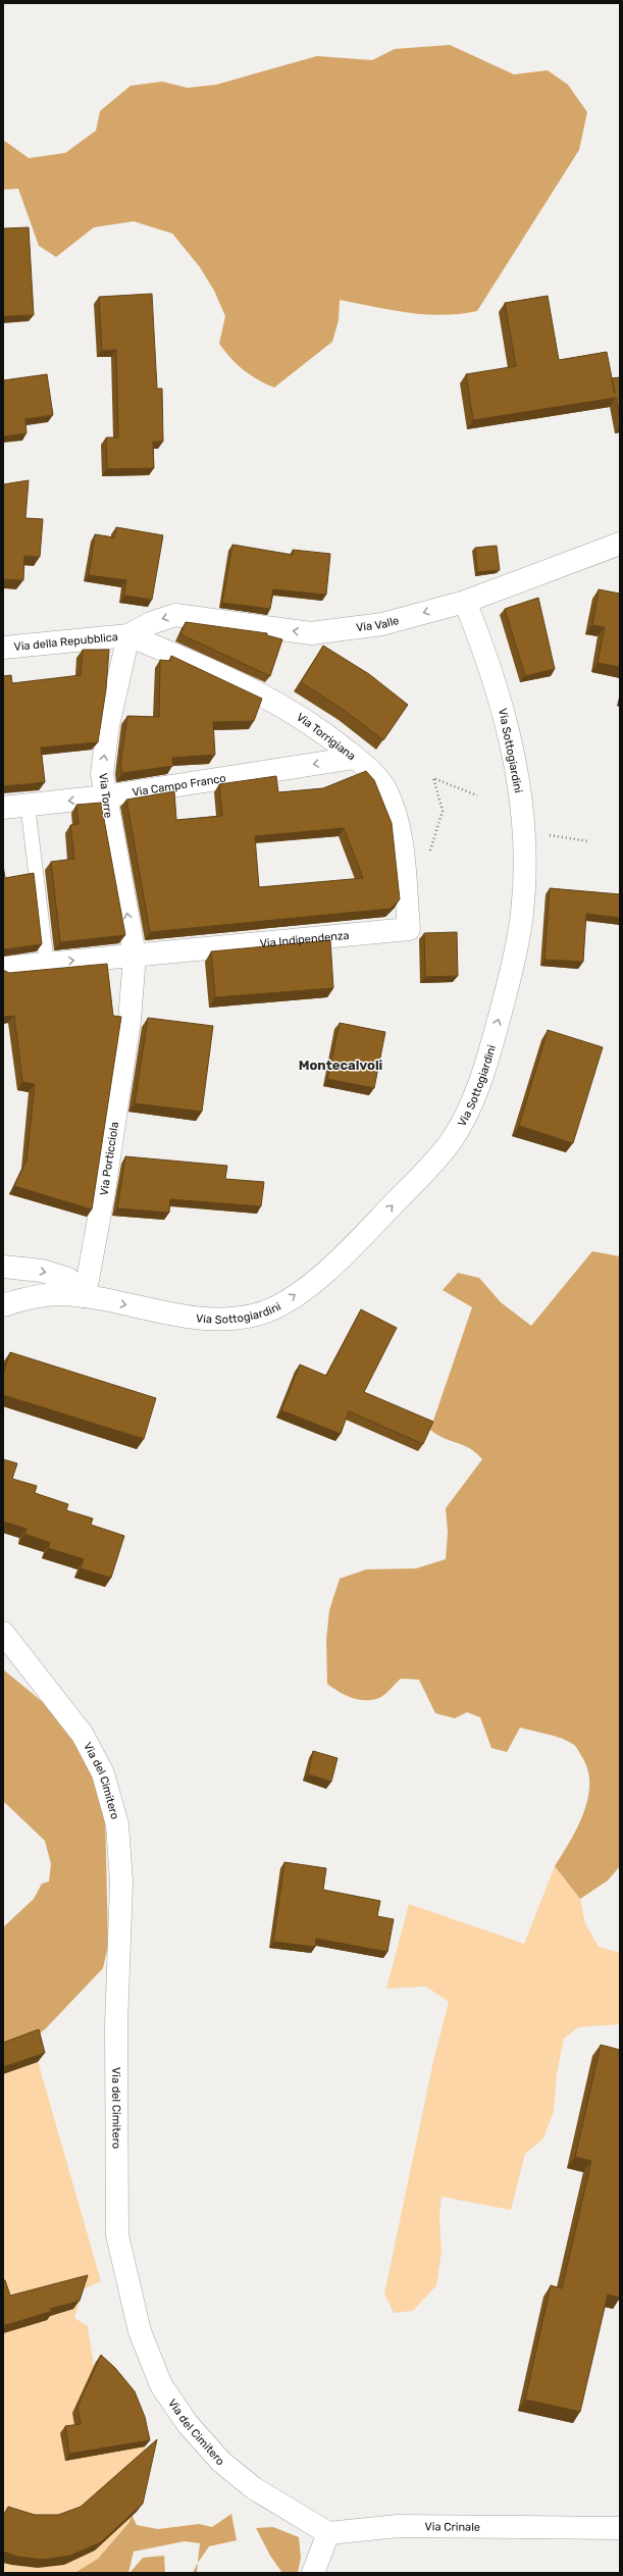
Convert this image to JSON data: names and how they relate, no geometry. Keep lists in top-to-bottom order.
{
  "streets": {
    "street": [
      "Via Valle",
      "Via della Repubblica",
      "Via Torrigiana",
      "Via Sottogiardini",
      "Via Campo Franco",
      "Via Torre",
      "Via Indipendenza",
      "Via Porticciola",
      "Via del Cimitero",
      "Via Crinale"
    ]
  },
  "crossings": [
    ["Via Valle", "Via della Repubblica"],
    ["Via Valle", "Via Torrigiana"],
    ["Via Valle", "Via Sottogiardini"],
    ["Via Valle", "Via Torre"],
    ["Via della Repubblica", "Via Torrigiana"],
    ["Via della Repubblica", "Via Torre"],
    ["Via Torrigiana", "Via Campo Franco"],
    ["Via Torrigiana", "Via Torre"],
    ["Via Torrigiana", "Via Indipendenza"],
    ["Via Sottogiardini", "Via Porticciola"],
    ["Via Campo Franco", "Via Torre"],
    ["Via Torre", "Via Indipendenza"],
    ["Via Torre", "Via Porticciola"],
    ["Via del Cimitero", "Via Crinale"]
  ],
  "one_way": [
    "Via Valle",
    "Via Sottogiardini",
    "Via Campo Franco",
    "Via Torre"
  ],
  "districts": ["Montecalvoli"]
}
